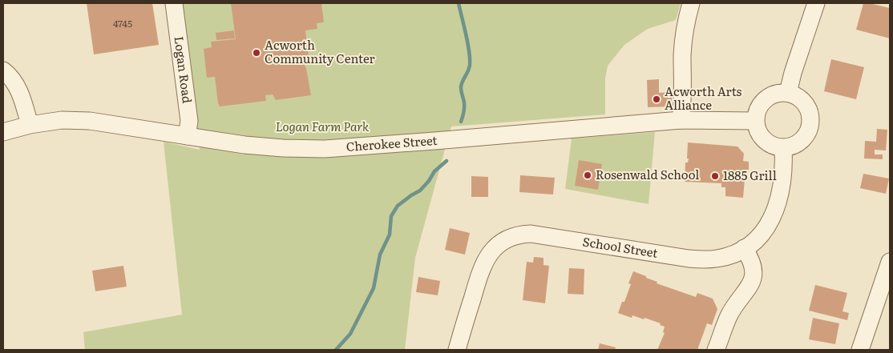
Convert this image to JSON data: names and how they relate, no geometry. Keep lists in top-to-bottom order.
{
  "streets": {
    "street": ["Logan Road", "Cherokee Street", "School Street"]
  },
  "crossings": [
    ["Logan Road", "Cherokee Street"],
    ["Cherokee Street", "School Street"]
  ],
  "parks": ["Logan Farm Park"],
  "places": [
    "Acworth Community Center",
    "Acworth Arts Alliance",
    "Rosenwald School",
    "1885 Grill"
  ],
  "house_numbers": ["4745"]
}
